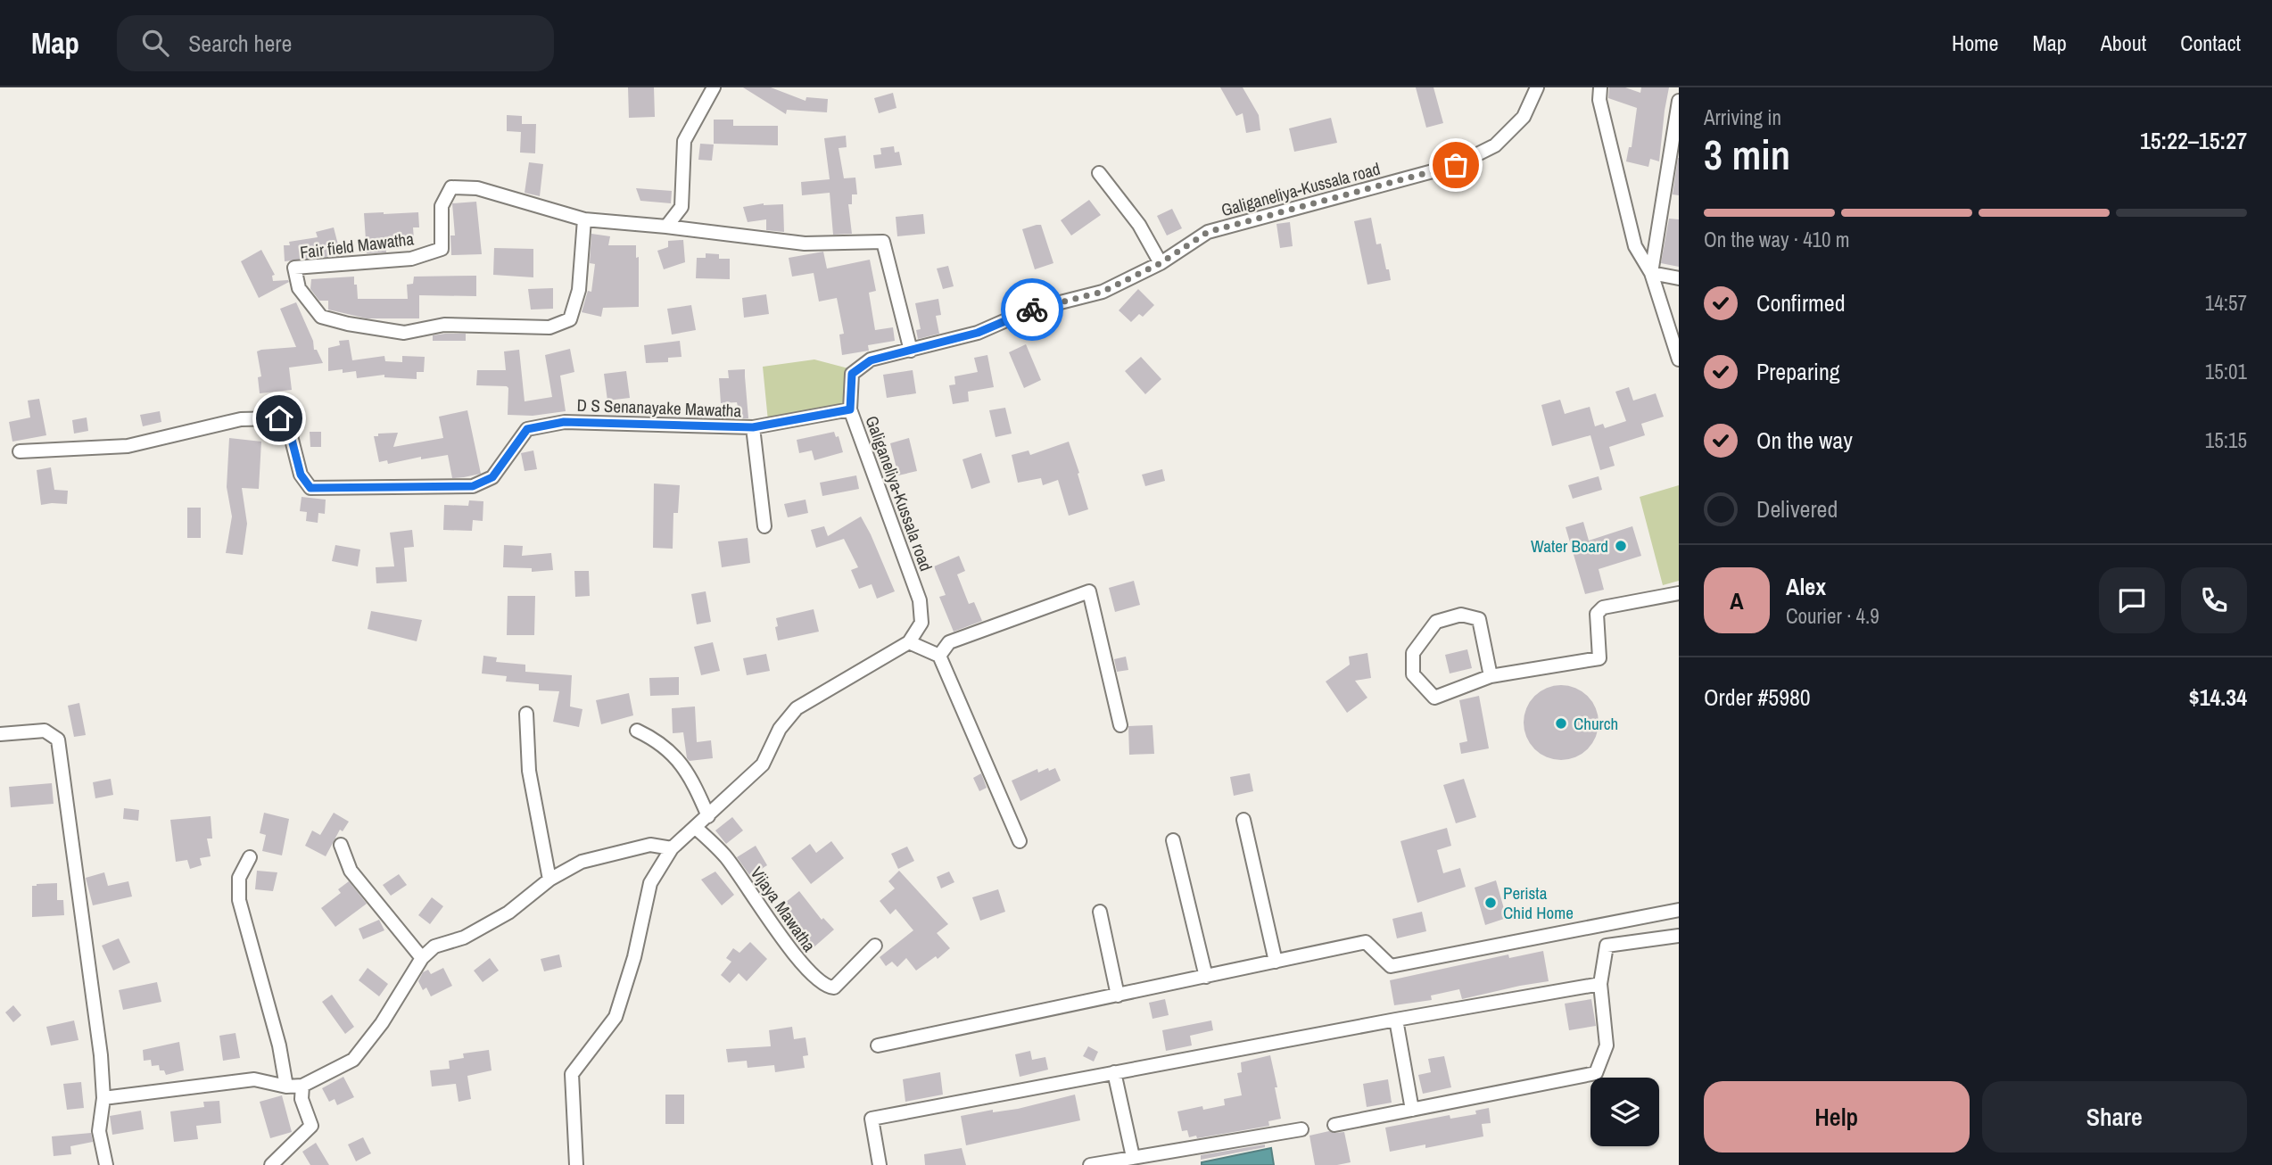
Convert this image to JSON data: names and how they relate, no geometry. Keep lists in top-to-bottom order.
{
  "streets": {
    "street": [
      "Galiganeliya-Kussala road",
      "Fair field Mawatha",
      "D S Senanayake Mawatha",
      "Vijaya Mawatha"
    ]
  },
  "crossings": [
    ["Galiganeliya-Kussala road", "D S Senanayake Mawatha"]
  ],
  "places": ["Water Board", "Church", "Perista Chid Home"],
  "page": {
    "header": "Map",
    "search": "Search here",
    "nav": [
      "Home",
      "Map",
      "About",
      "Contact"
    ],
    "heading": ["3 min", "Arriving in", "15:22–15:27"],
    "panel": [
      "Alex",
      "Courier · 4.9",
      "Order #5980",
      "$14.34"
    ],
    "bar": "On the way · 410 m",
    "list": [
      ["Confirmed", "14:57"],
      ["Preparing", "15:01"],
      ["On the way", "15:15"],
      "Delivered"
    ],
    "round": "A",
    "buttons": ["Help", "Share"]
  }
}
